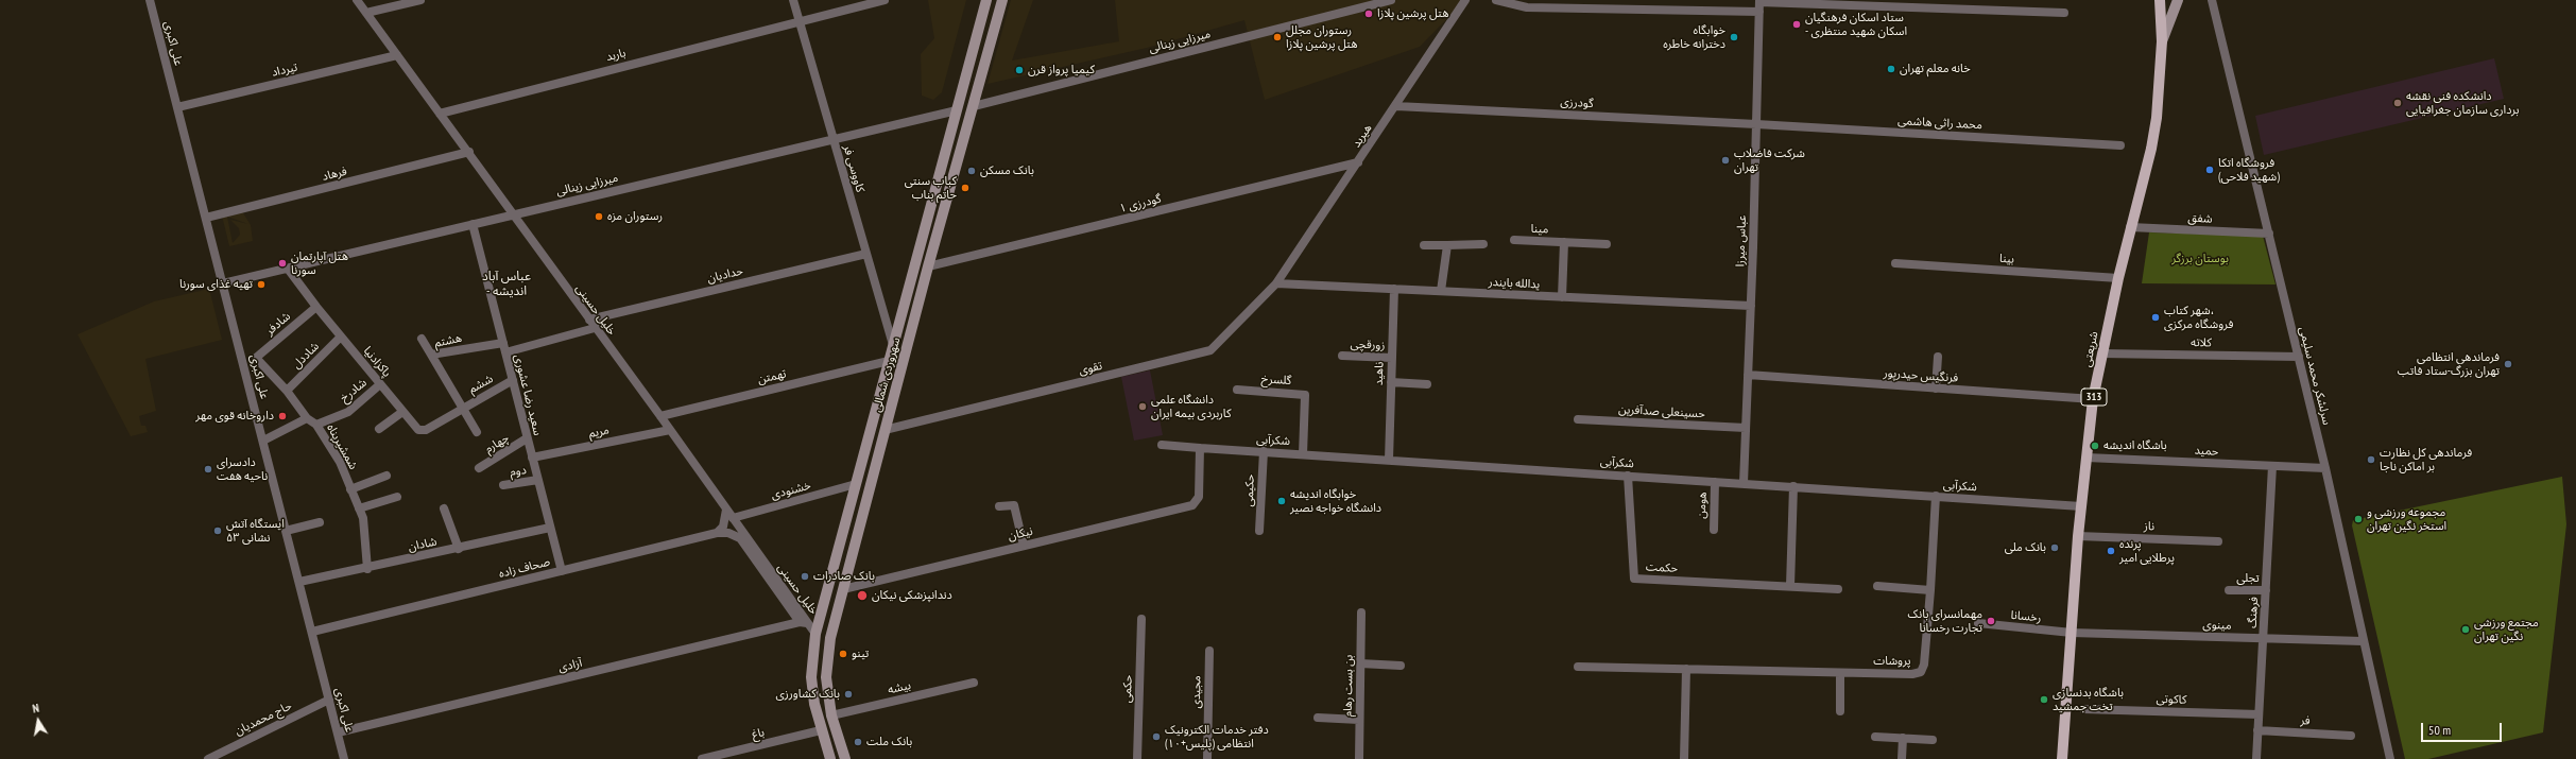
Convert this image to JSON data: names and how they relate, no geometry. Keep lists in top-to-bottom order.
{
  "streets": {
    "main road": ["شریعتی", "سهروردی شمالی", "313"],
    "street": [
      "میرزایی زینالی",
      "علی‌ اکبری",
      "باربد",
      "تیرداد",
      "گودرزی",
      "محمد راثی هاشمی",
      "هیربد",
      "کاووسی فر",
      "فرهاد",
      "گودرزی ۱",
      "شفق",
      "مینا",
      "عباس میرزا",
      "بینا",
      "حدادیان",
      "یدالله بایندر",
      "خلیل حسینی",
      "شادفر",
      "هشتم",
      "کلاته",
      "زورقچی",
      "شاددل",
      "پاکزادنیا",
      "تقوی",
      "ناهید",
      "فرنگیس حیدرپور",
      "سرلشکر محمد سلیمی",
      "تهمتن",
      "گلسرخ",
      "ششم",
      "شادرخ",
      "سعید رضا عشوری",
      "حسینعلی صدآفرین",
      "مریم",
      "شکرآبی",
      "چهارم",
      "شمشیرپناه",
      "حمید",
      "دوم",
      "خشنودی",
      "حکیمی",
      "هومن",
      "ناز",
      "نیکان",
      "شادان",
      "صحاف زاده",
      "حکمت",
      "تجلی",
      "فرهنگ",
      "رخسانا",
      "مینوی",
      "پروشات",
      "آزادی",
      "بن بست رهام",
      "بیشه",
      "حکمی",
      "مجیدی",
      "کاکوتی",
      "حاج محمدیان",
      "فر",
      "باغ"
    ]
  },
  "crossings": [
    ["میرزایی زینالی", "علی‌ اکبری"],
    ["میرزایی زینالی", "کاووسی فر"],
    ["میرزایی زینالی", "خلیل حسینی"],
    ["میرزایی زینالی", "پاکزادنیا"],
    ["میرزایی زینالی", "سهروردی شمالی"],
    ["میرزایی زینالی", "سعید رضا عشوری"],
    ["علی‌ اکبری", "تیرداد"],
    ["علی‌ اکبری", "فرهاد"],
    ["علی‌ اکبری", "شادان"],
    ["علی‌ اکبری", "صحاف زاده"],
    ["علی‌ اکبری", "آزادی"],
    ["علی‌ اکبری", "حاج محمدیان"],
    ["باربد", "کاووسی فر"],
    ["باربد", "خلیل حسینی"],
    ["تیرداد", "خلیل حسینی"],
    ["گودرزی", "محمد راثی هاشمی"],
    ["گودرزی", "هیربد"],
    ["گودرزی", "عباس میرزا"],
    ["محمد راثی هاشمی", "عباس میرزا"],
    ["هیربد", "گودرزی ۱"],
    ["هیربد", "یدالله بایندر"],
    ["هیربد", "تقوی"],
    ["کاووسی فر", "حدادیان"],
    ["کاووسی فر", "سهروردی شمالی"],
    ["فرهاد", "خلیل حسینی"],
    ["گودرزی ۱", "سهروردی شمالی"],
    ["شفق", "شریعتی"],
    ["شفق", "سرلشکر محمد سلیمی"],
    ["مینا", "یدالله بایندر"],
    ["عباس میرزا", "یدالله بایندر"],
    ["عباس میرزا", "فرنگیس حیدرپور"],
    ["عباس میرزا", "حسینعلی صدآفرین"],
    ["عباس میرزا", "شکرآبی"],
    ["بینا", "شریعتی"],
    ["حدادیان", "خلیل حسینی"],
    ["یدالله بایندر", "تقوی"],
    ["یدالله بایندر", "ناهید"],
    ["خلیل حسینی", "سهروردی شمالی"],
    ["خلیل حسینی", "تهمتن"],
    ["خلیل حسینی", "مریم"],
    ["خلیل حسینی", "خشنودی"],
    ["خلیل حسینی", "آزادی"],
    ["شادفر", "پاکزادنیا"],
    ["شادفر", "شمشیرپناه"],
    ["هشتم", "پاکزادنیا"],
    ["هشتم", "ششم"],
    ["هشتم", "سعید رضا عشوری"],
    ["کلاته", "شریعتی"],
    ["کلاته", "سرلشکر محمد سلیمی"],
    ["زورقچی", "ناهید"],
    ["شریعتی", "فرنگیس حیدرپور"],
    ["شریعتی", "شکرآبی"],
    ["شریعتی", "حمید"],
    ["شریعتی", "ناز"],
    ["شریعتی", "رخسانا"],
    ["شریعتی", "مینوی"],
    ["شاددل", "پاکزادنیا"],
    ["شاددل", "شمشیرپناه"],
    ["پاکزادنیا", "ششم"],
    ["پاکزادنیا", "شادرخ"],
    ["تقوی", "سهروردی شمالی"],
    ["ناهید", "شکرآبی"],
    ["سهروردی شمالی", "تهمتن"],
    ["سهروردی شمالی", "خشنودی"],
    ["سهروردی شمالی", "نیکان"],
    ["سهروردی شمالی", "بیشه"],
    ["سهروردی شمالی", "باغ"],
    ["سرلشکر محمد سلیمی", "حمید"],
    ["سرلشکر محمد سلیمی", "مینوی"],
    ["گلسرخ", "شکرآبی"],
    ["ششم", "سعید رضا عشوری"],
    ["شادرخ", "شمشیرپناه"],
    ["سعید رضا عشوری", "مریم"],
    ["سعید رضا عشوری", "چهارم"],
    ["سعید رضا عشوری", "دوم"],
    ["سعید رضا عشوری", "شادان"],
    ["سعید رضا عشوری", "صحاف زاده"],
    ["شکرآبی", "حکیمی"],
    ["شکرآبی", "هومن"],
    ["شکرآبی", "نیکان"],
    ["شکرآبی", "حکمت"],
    ["شکرآبی", "پروشات"],
    ["شمشیرپناه", "شادان"],
    ["حمید", "فرهنگ"],
    ["تجلی", "فرهنگ"],
    ["فرهنگ", "مینوی"],
    ["فرهنگ", "کاکوتی"],
    ["فرهنگ", "فر"],
    ["رخسانا", "مینوی"]
  ],
  "districts": ["عباس آباد - اندیشه"],
  "parks": ["بوستان برزگر"],
  "places": [
    "هتل پرشین پلازا",
    "ستاد اسکان فرهنگیان - اسکان شهید منتظری",
    "رستوران مجلل هتل پرشین پلازا",
    "خوابگاه دخترانه خاطره",
    "خانه معلم تهران",
    "کیمیا پرواز قرن",
    "دانشکده فنی نقشه برداری سازمان جغرافیایی",
    "شرکت فاضلاب تهران",
    "فروشگاه اتکا (شهید فلاحی)",
    "بانک مسکن",
    "کباب سنتی حاتم بناب",
    "رستوران مزه",
    "هتل آپارتمان سورنا",
    "تهیه غذای سورنا",
    "شهر کتاب، فروشگاه مرکزی",
    "فرماندهی انتظامی تهران بزرگ-ستاد فاتب",
    "دانشگاه علمی کاربردی بیمه ایران",
    "داروخانه قوی مهر",
    "باشگاه اندیشه",
    "فرماندهی کل نظارت بر اماکن ناجا",
    "دادسرای ناحیه هفت",
    "خوابگاه اندیشه دانشگاه خواجه نصیر",
    "مجموعه ورزشی و استخر نگین تهران",
    "ایستگاه آتش نشانی ۵۳",
    "بانک ملی",
    "پرنده پرطلایی امیر",
    "بانک صادرات",
    "دندانپزشکی نیکان",
    "مهمانسرای بانک تجارت رخسانا",
    "مجتمع ورزشی نگین تهران",
    "تینو",
    "بانک کشاورزی",
    "باشگاه بدنسازى تخت جمشيد",
    "دفتر خدمات الکترونیک انتظامی (پلیس+۱۰)",
    "بانک ملت"
  ],
  "scale_bar": "50 m",
  "north": "top"
}
